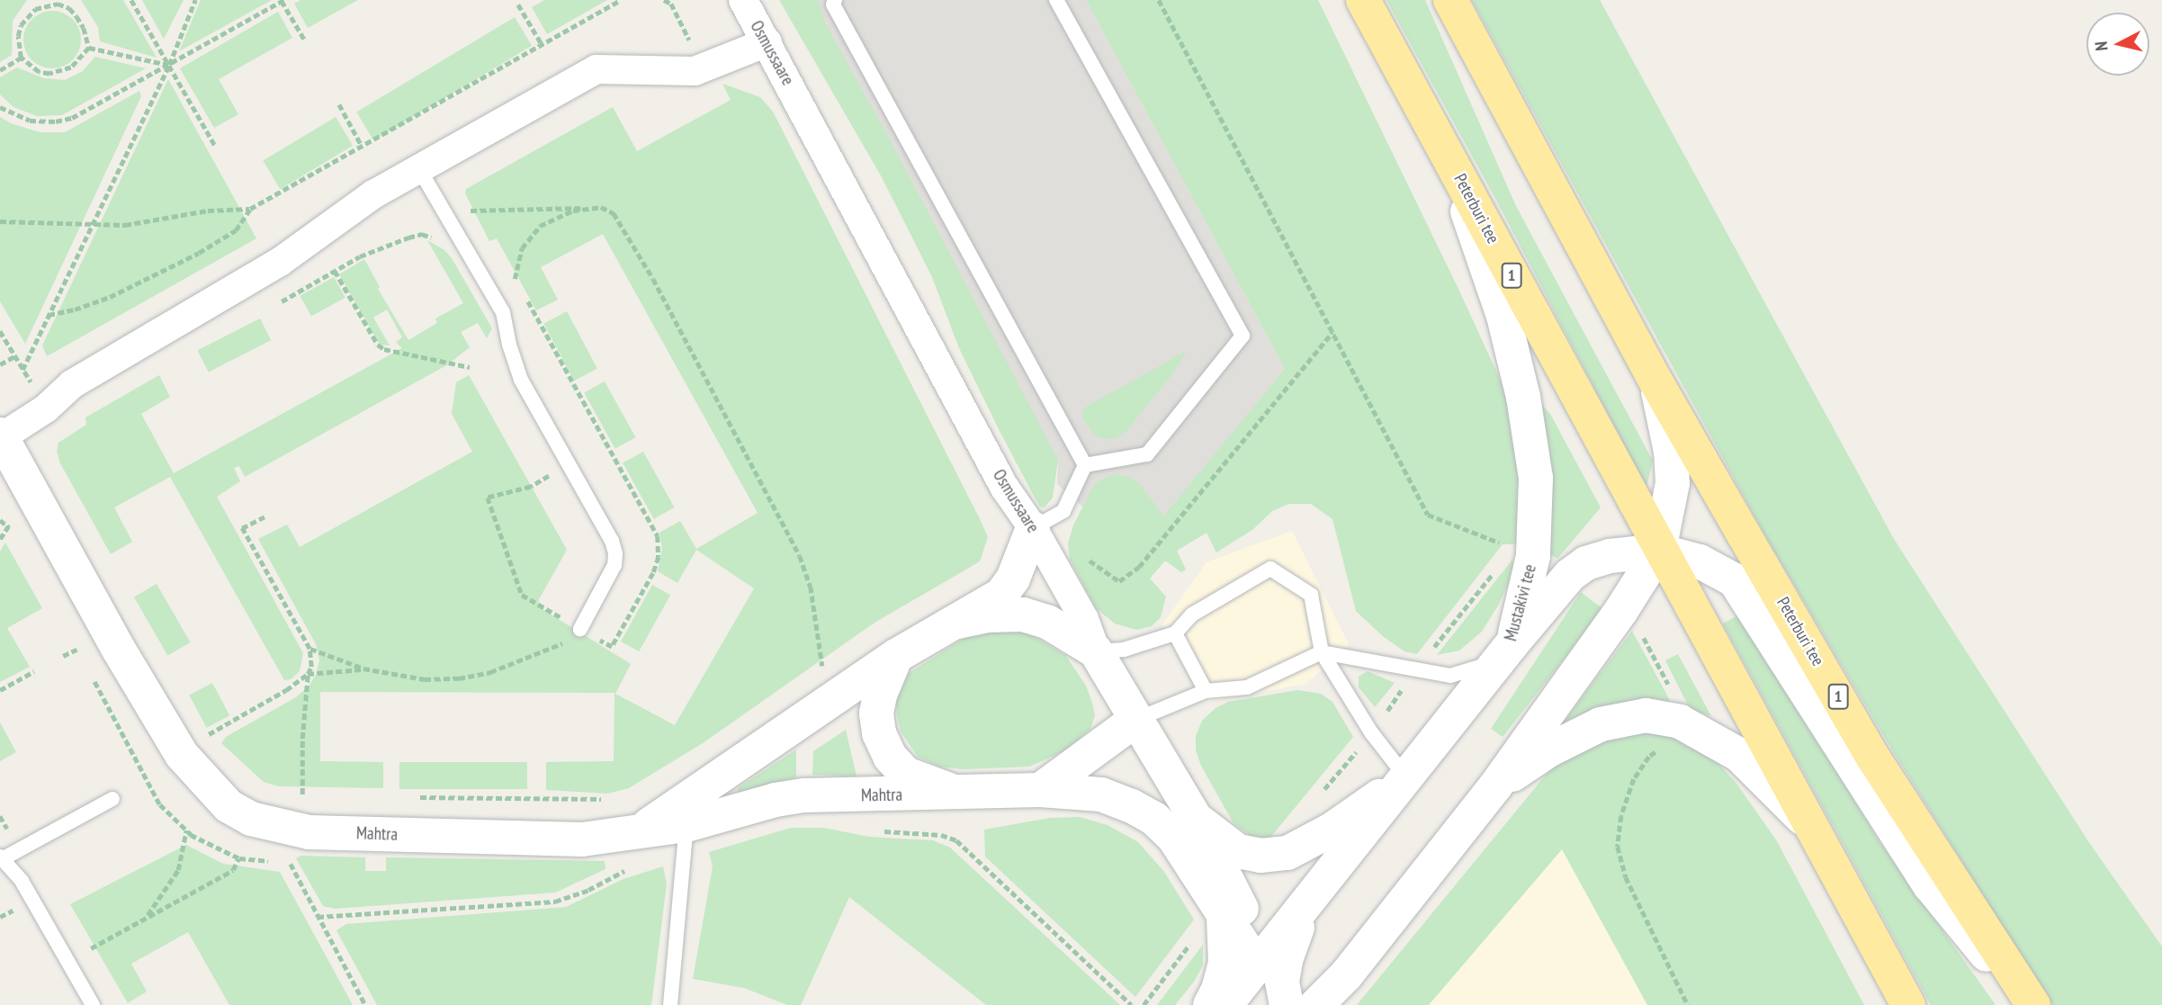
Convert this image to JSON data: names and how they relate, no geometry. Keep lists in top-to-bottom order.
{
  "streets": {
    "highway": ["Peterburi tee", "1"],
    "main road": ["Osmussaare", "Mustakivi tee", "Mahtra"]
  },
  "crossings": [
    ["Osmussaare", "Mustakivi tee"],
    ["Osmussaare", "Mahtra"],
    ["Peterburi tee", "Mustakivi tee"]
  ],
  "north": "left"
}
